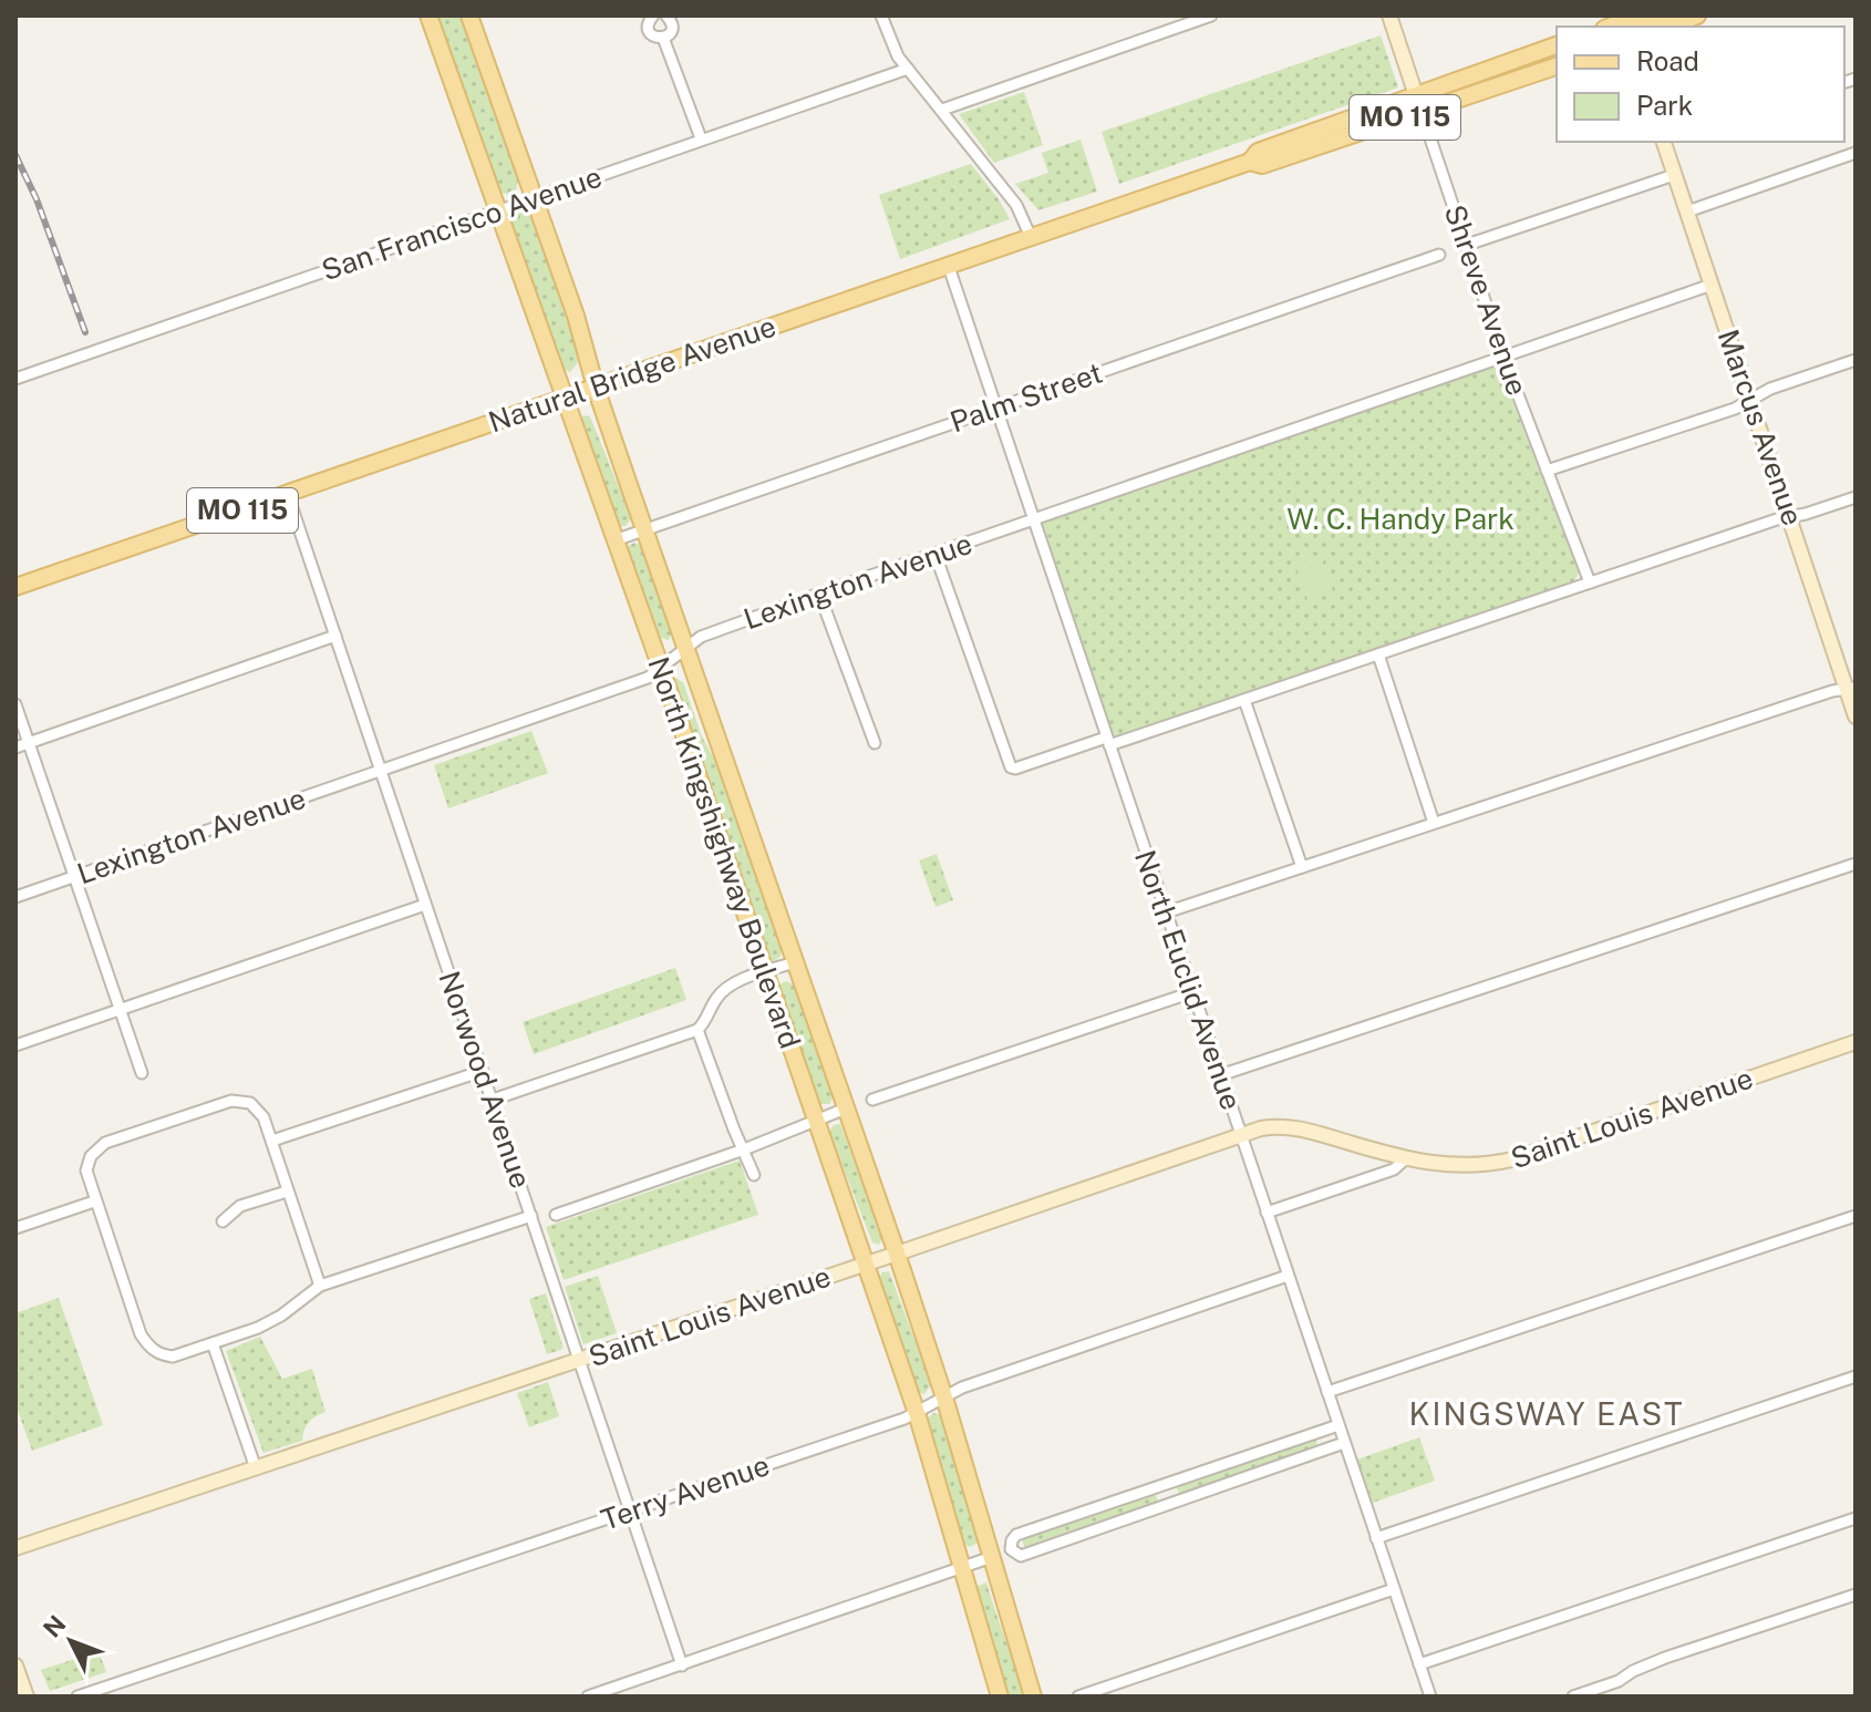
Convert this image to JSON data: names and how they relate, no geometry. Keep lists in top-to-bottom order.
{
  "streets": {
    "main road": ["MO 115", "Natural Bridge Avenue", "North Kingshighway Boulevard"],
    "street": [
      "San Francisco Avenue",
      "Shreve Avenue",
      "Palm Street",
      "Marcus Avenue",
      "Lexington Avenue",
      "North Euclid Avenue",
      "Norwood Avenue",
      "Saint Louis Avenue",
      "Terry Avenue"
    ]
  },
  "crossings": [
    ["San Francisco Avenue", "North Kingshighway Boulevard"],
    ["Shreve Avenue", "Natural Bridge Avenue"],
    ["Shreve Avenue", "Lexington Avenue"],
    ["Natural Bridge Avenue", "North Kingshighway Boulevard"],
    ["Natural Bridge Avenue", "North Euclid Avenue"],
    ["Natural Bridge Avenue", "Norwood Avenue"],
    ["Palm Street", "North Kingshighway Boulevard"],
    ["Palm Street", "North Euclid Avenue"],
    ["Marcus Avenue", "Lexington Avenue"],
    ["Lexington Avenue", "North Kingshighway Boulevard"],
    ["Lexington Avenue", "North Euclid Avenue"],
    ["Lexington Avenue", "Norwood Avenue"],
    ["North Kingshighway Boulevard", "Saint Louis Avenue"],
    ["North Kingshighway Boulevard", "Terry Avenue"],
    ["North Euclid Avenue", "Saint Louis Avenue"],
    ["North Euclid Avenue", "Terry Avenue"],
    ["Norwood Avenue", "Saint Louis Avenue"],
    ["Norwood Avenue", "Terry Avenue"]
  ],
  "districts": ["KINGSWAY EAST"],
  "parks": ["W. C. Handy Park"],
  "legend": ["Road", "Park"],
  "north": "top left"
}
